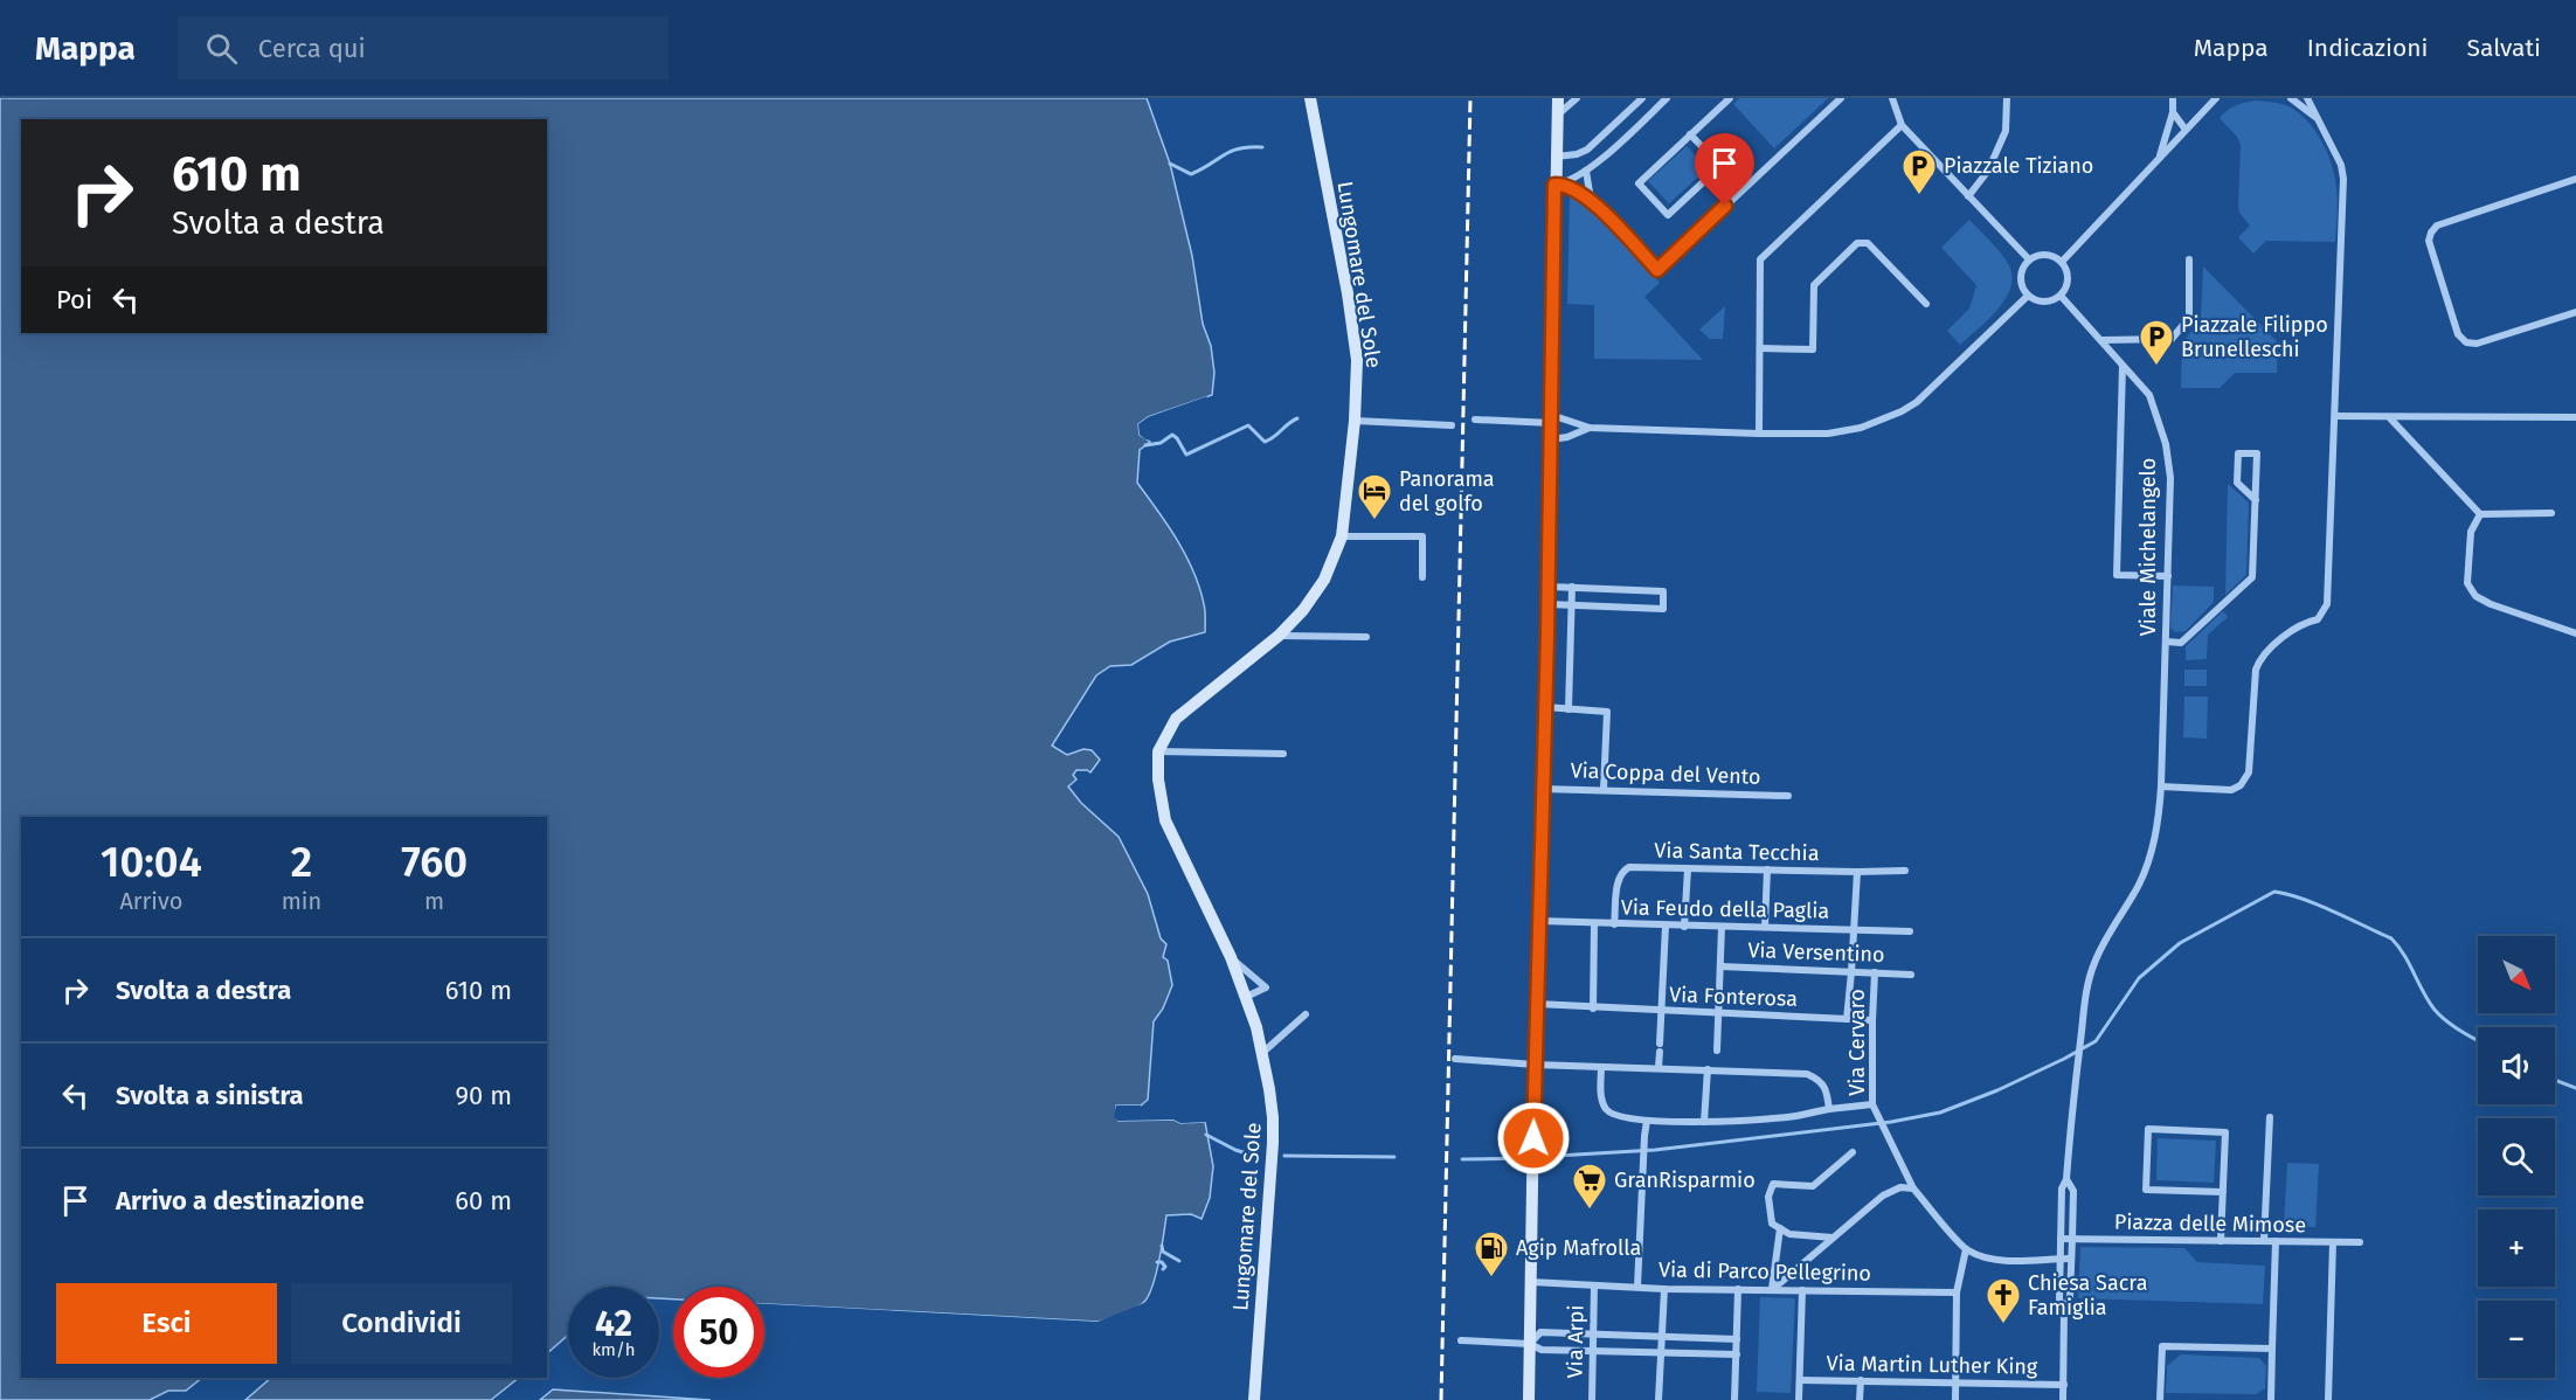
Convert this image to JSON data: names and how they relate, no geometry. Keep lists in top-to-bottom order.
{
  "streets": {
    "street": [
      "Lungomare del Sole",
      "Viale Michelangelo",
      "Via Coppa del Vento",
      "Via Santa Tecchia",
      "Via Feudo della Paglia",
      "Via Versentino",
      "Via Fonterosa",
      "Via Cervaro",
      "Piazza delle Mimose",
      "Via di Parco Pellegrino",
      "Via Arpi",
      "Via Martin Luther King"
    ]
  },
  "crossings": [
    ["Via Santa Tecchia", "Via Feudo della Paglia"],
    ["Via Santa Tecchia", "Via Cervaro"],
    ["Via Feudo della Paglia", "Via Cervaro"],
    ["Via Versentino", "Via Cervaro"],
    ["Via Fonterosa", "Via Cervaro"],
    ["Via di Parco Pellegrino", "Via Arpi"]
  ],
  "places": {
    "parking": ["Piazzale Tiziano", "Piazzale Filippo Brunelleschi"],
    "hotel": ["Panorama del golfo"],
    "supermarket": ["GranRisparmio"],
    "fuel station": ["Agip Mafrolla"],
    "church": ["Chiesa Sacra Famiglia"]
  },
  "north": "bottom right",
  "page": {
    "header": "Mappa",
    "search": "Cerca qui",
    "nav": ["Mappa", "Indicazioni", "Salvati"],
    "turn": ["610 m", "Svolta a destra"],
    "then": "Poi",
    "eta": [
      "10:04",
      "Arrivo",
      "2",
      "min",
      "760",
      "m"
    ],
    "map_buttons": ["+", "−"],
    "list": [
      {
        "name": "Svolta a destra",
        "value": "610 m"
      },
      {
        "name": "Svolta a sinistra",
        "value": "90 m"
      },
      {
        "name": "Arrivo a destinazione",
        "value": "60 m"
      }
    ],
    "buttons": ["Esci", "Condividi"],
    "speed": "42 km/h",
    "limit": "50"
  }
}
